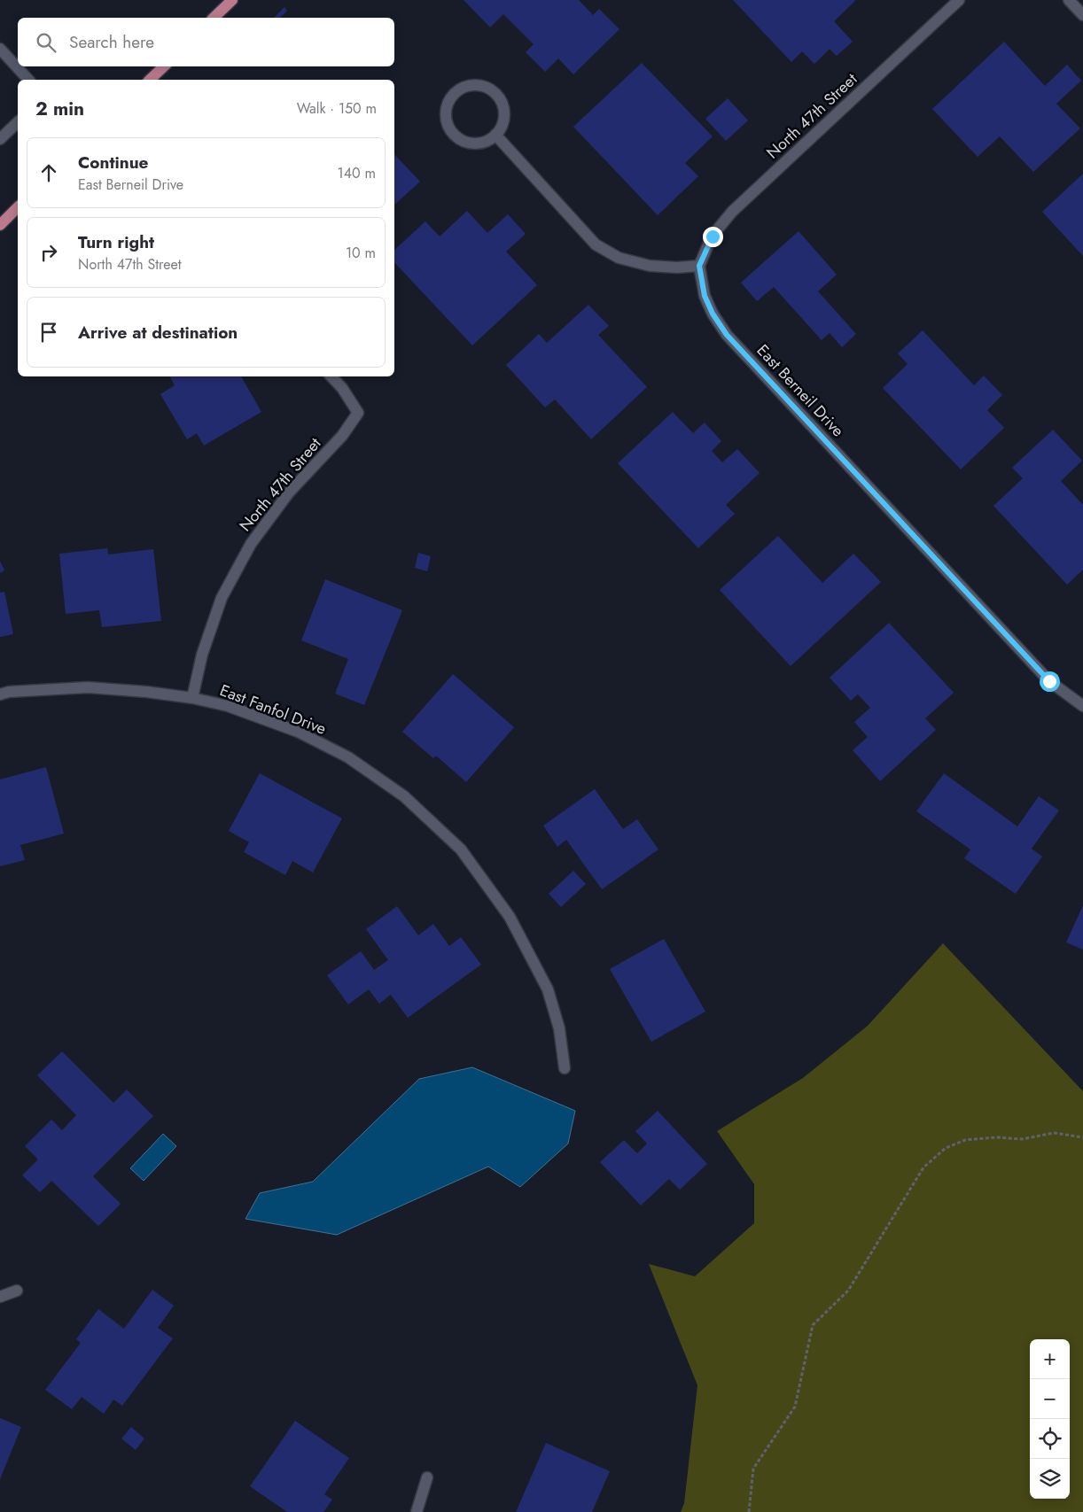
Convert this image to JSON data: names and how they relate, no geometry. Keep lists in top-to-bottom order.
{
  "streets": {
    "street": ["North 47th Street", "East Berneil Drive", "East Fanfol Drive"]
  },
  "crossings": [
    ["North 47th Street", "East Berneil Drive"],
    ["North 47th Street", "East Fanfol Drive"]
  ],
  "page": {
    "search": "Search here",
    "heading": ["2 min", "Walk · 150 m"],
    "list": [
      ["Continue", "East Berneil Drive", "140 m"],
      ["Turn right", "North 47th Street", "10 m"],
      "Arrive at destination"
    ],
    "map_buttons": ["+", "−"]
  }
}
